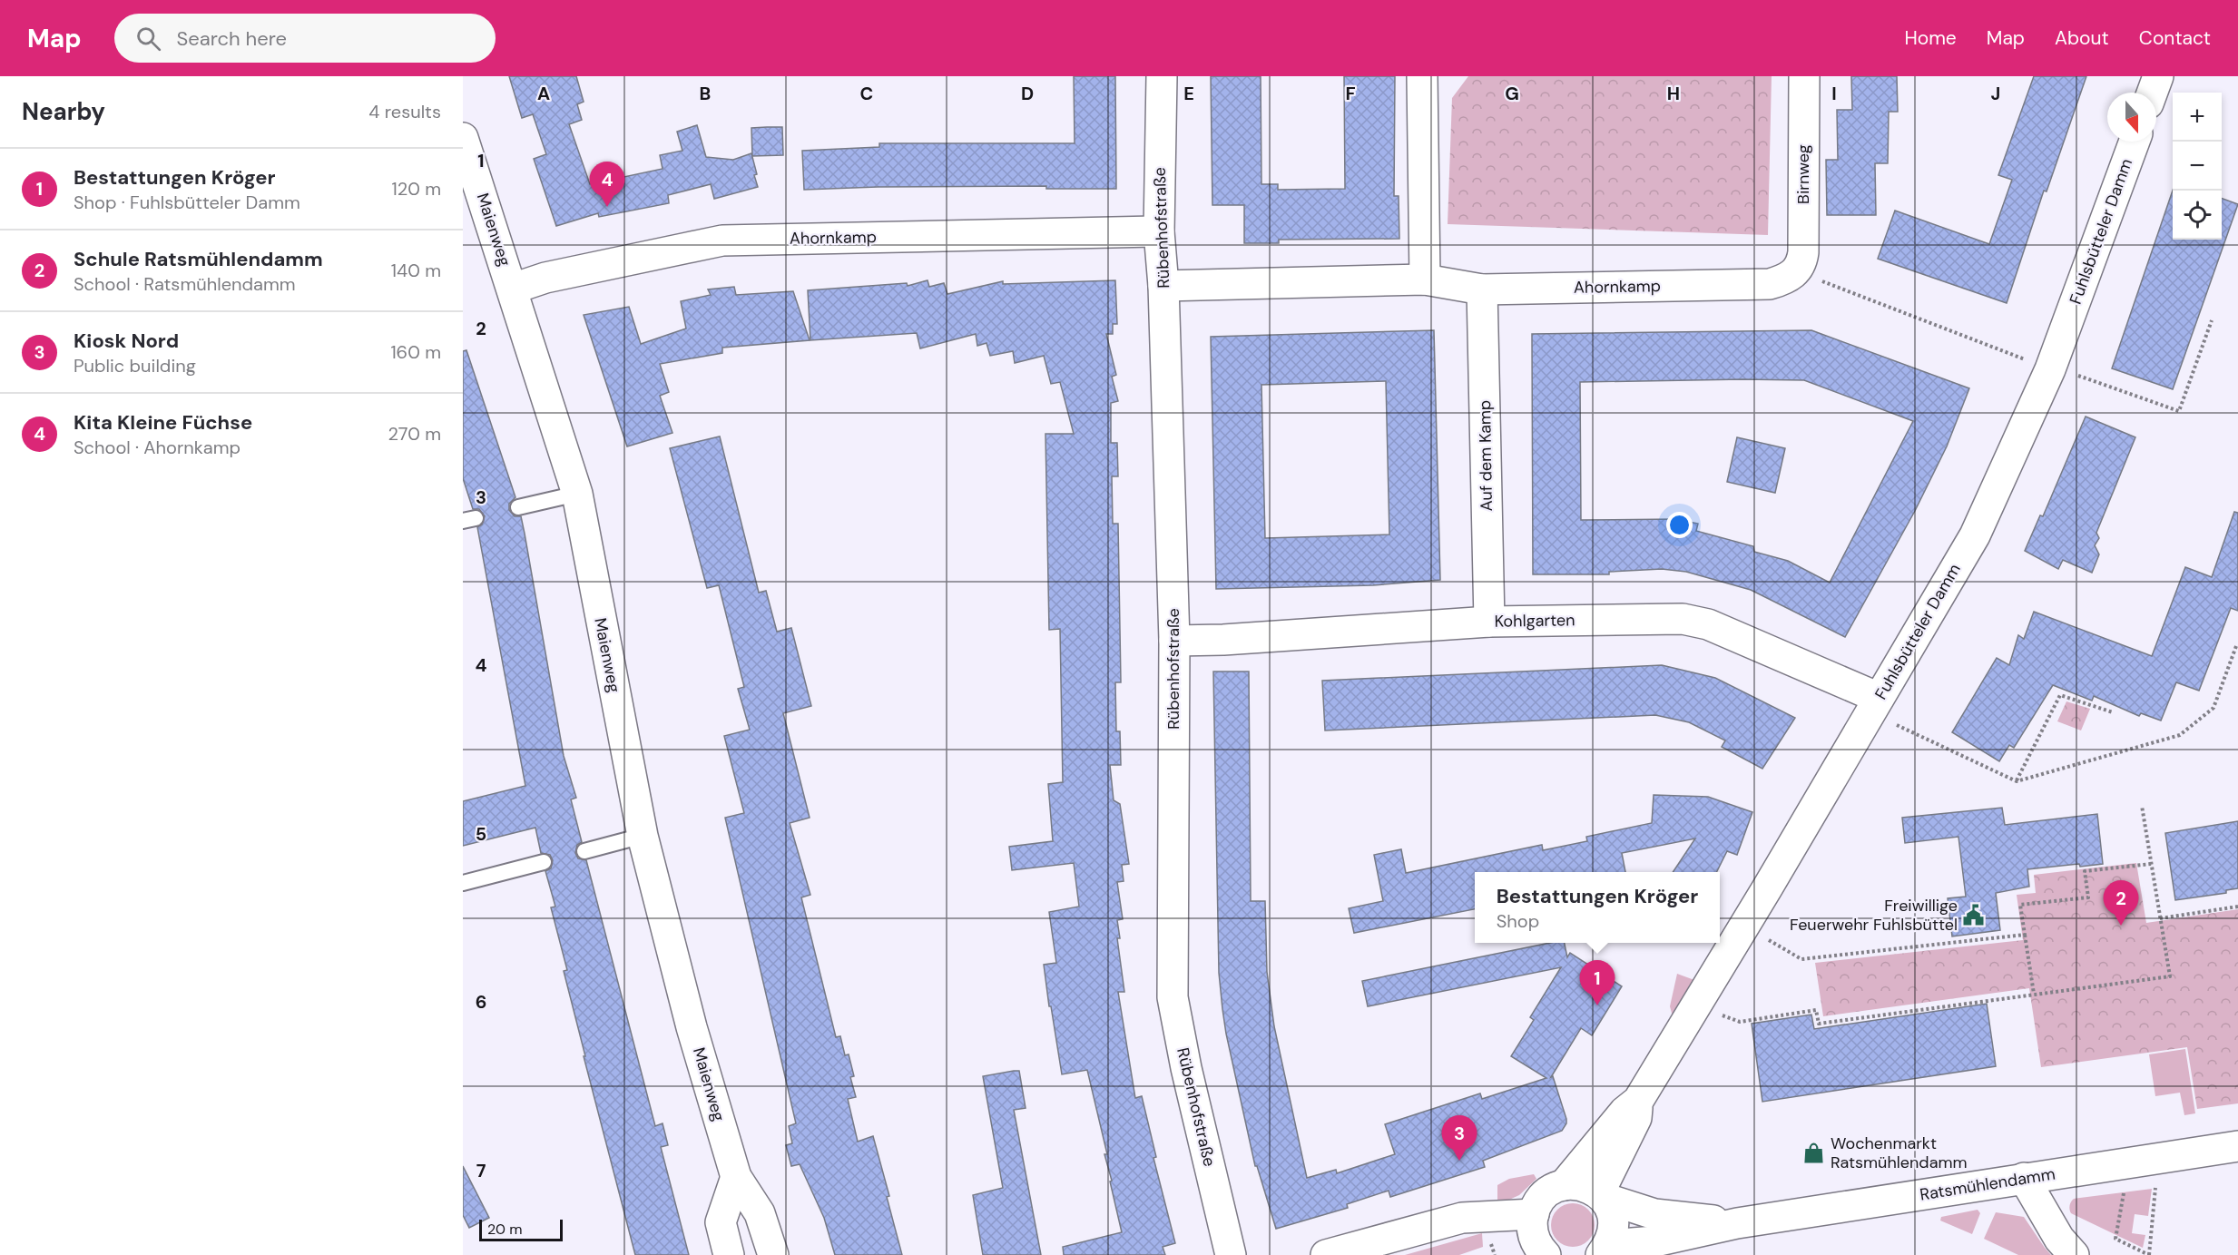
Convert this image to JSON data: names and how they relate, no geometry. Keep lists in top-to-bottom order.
{
  "streets": {
    "street": [
      "Birnweg",
      "Rübenhofstraße",
      "Maienweg",
      "Fuhlsbütteler Damm",
      "Ahornkamp",
      "Auf dem Kamp",
      "Kohlgarten",
      "Ratsmühlendamm"
    ]
  },
  "crossings": [
    ["Birnweg", "Ahornkamp"],
    ["Rübenhofstraße", "Ahornkamp"],
    ["Rübenhofstraße", "Kohlgarten"],
    ["Maienweg", "Ahornkamp"],
    ["Fuhlsbütteler Damm", "Kohlgarten"],
    ["Fuhlsbütteler Damm", "Ratsmühlendamm"],
    ["Ahornkamp", "Auf dem Kamp"],
    ["Auf dem Kamp", "Kohlgarten"]
  ],
  "places": {
    "public building": ["Freiwillige Feuerwehr Fuhlsbüttel"],
    "shop": ["Wochenmarkt Ratsmühlendamm"]
  },
  "scale_bar": "20 m",
  "north": "bottom",
  "page": {
    "header": "Map",
    "search": "Search here",
    "nav": [
      "Home",
      "Map",
      "About",
      "Contact"
    ],
    "heading": ["Nearby", "4 results"],
    "map_buttons": ["+", "−"],
    "list": [
      {
        "mark": "1",
        "name": "Bestattungen Kröger",
        "note": "Shop · Fuhlsbütteler Damm",
        "value": "120 m"
      },
      {
        "mark": "2",
        "name": "Schule Ratsmühlendamm",
        "note": "School · Ratsmühlendamm",
        "value": "140 m"
      },
      {
        "mark": "3",
        "name": "Kiosk Nord",
        "note": "Public building",
        "value": "160 m"
      },
      {
        "mark": "4",
        "name": "Kita Kleine Füchse",
        "note": "School · Ahornkamp",
        "value": "270 m"
      }
    ],
    "pins": [
      "4",
      "2",
      "1",
      "3"
    ],
    "popup": ["Bestattungen Kröger", "Shop"],
    "scale": "20 m"
  },
  "grid": {
    "columns": [
      "A",
      "B",
      "C",
      "D",
      "E",
      "F",
      "G",
      "H",
      "I",
      "J"
    ],
    "rows": [
      "1",
      "2",
      "3",
      "4",
      "5",
      "6",
      "7"
    ]
  }
}
